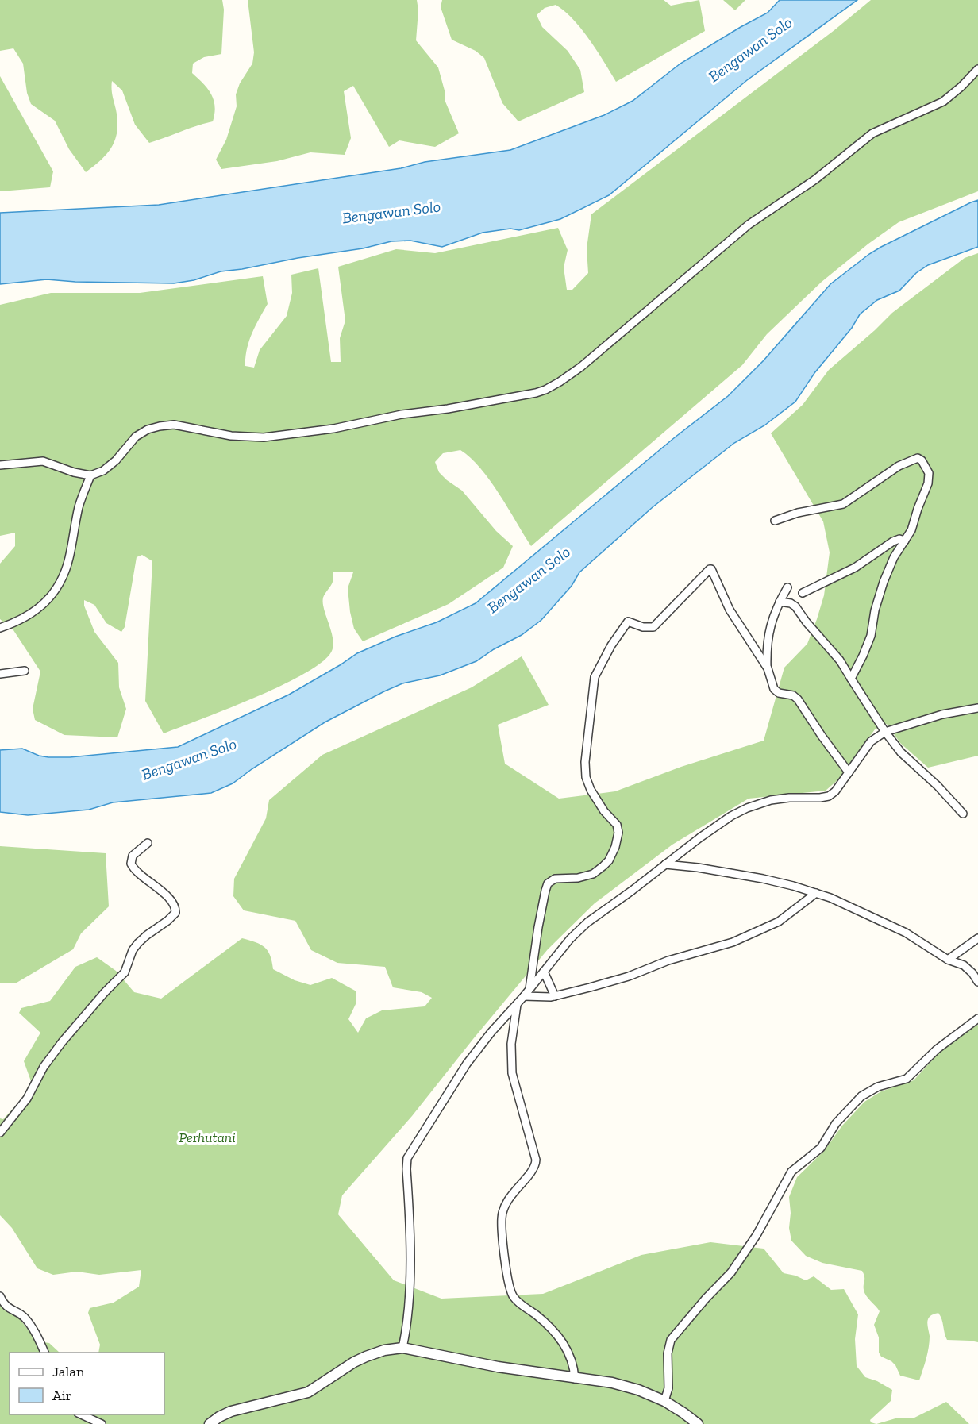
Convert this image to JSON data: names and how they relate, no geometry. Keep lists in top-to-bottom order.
{
  "water": ["Bengawan Solo"],
  "parks": ["Perhutani"],
  "legend": ["Jalan", "Air"]
}
